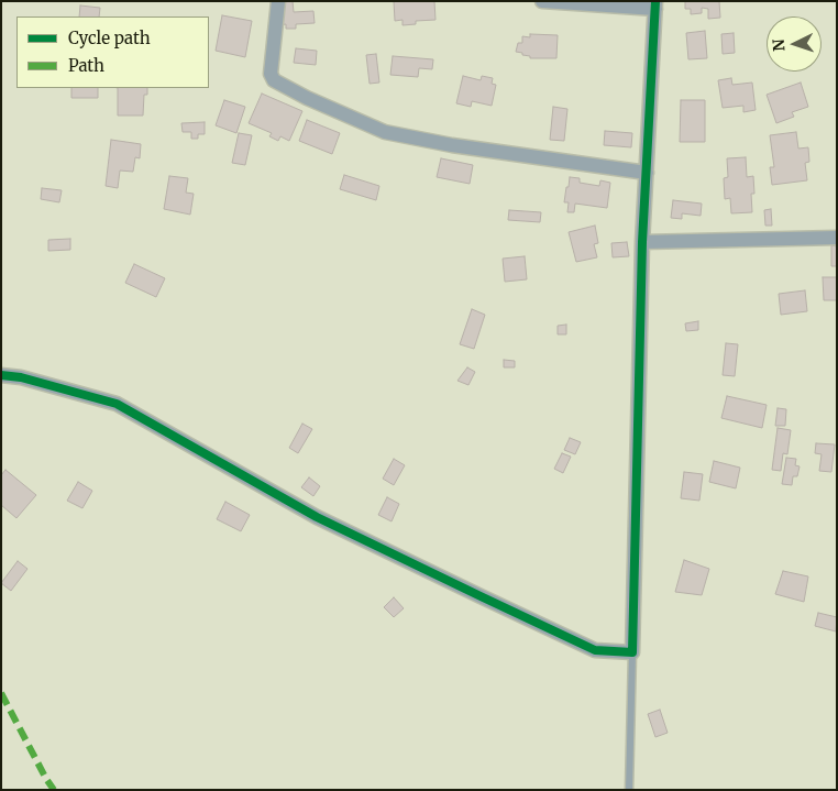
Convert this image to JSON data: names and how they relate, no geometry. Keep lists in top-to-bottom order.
{
  "legend": ["Cycle path", "Path"],
  "north": "left"
}
